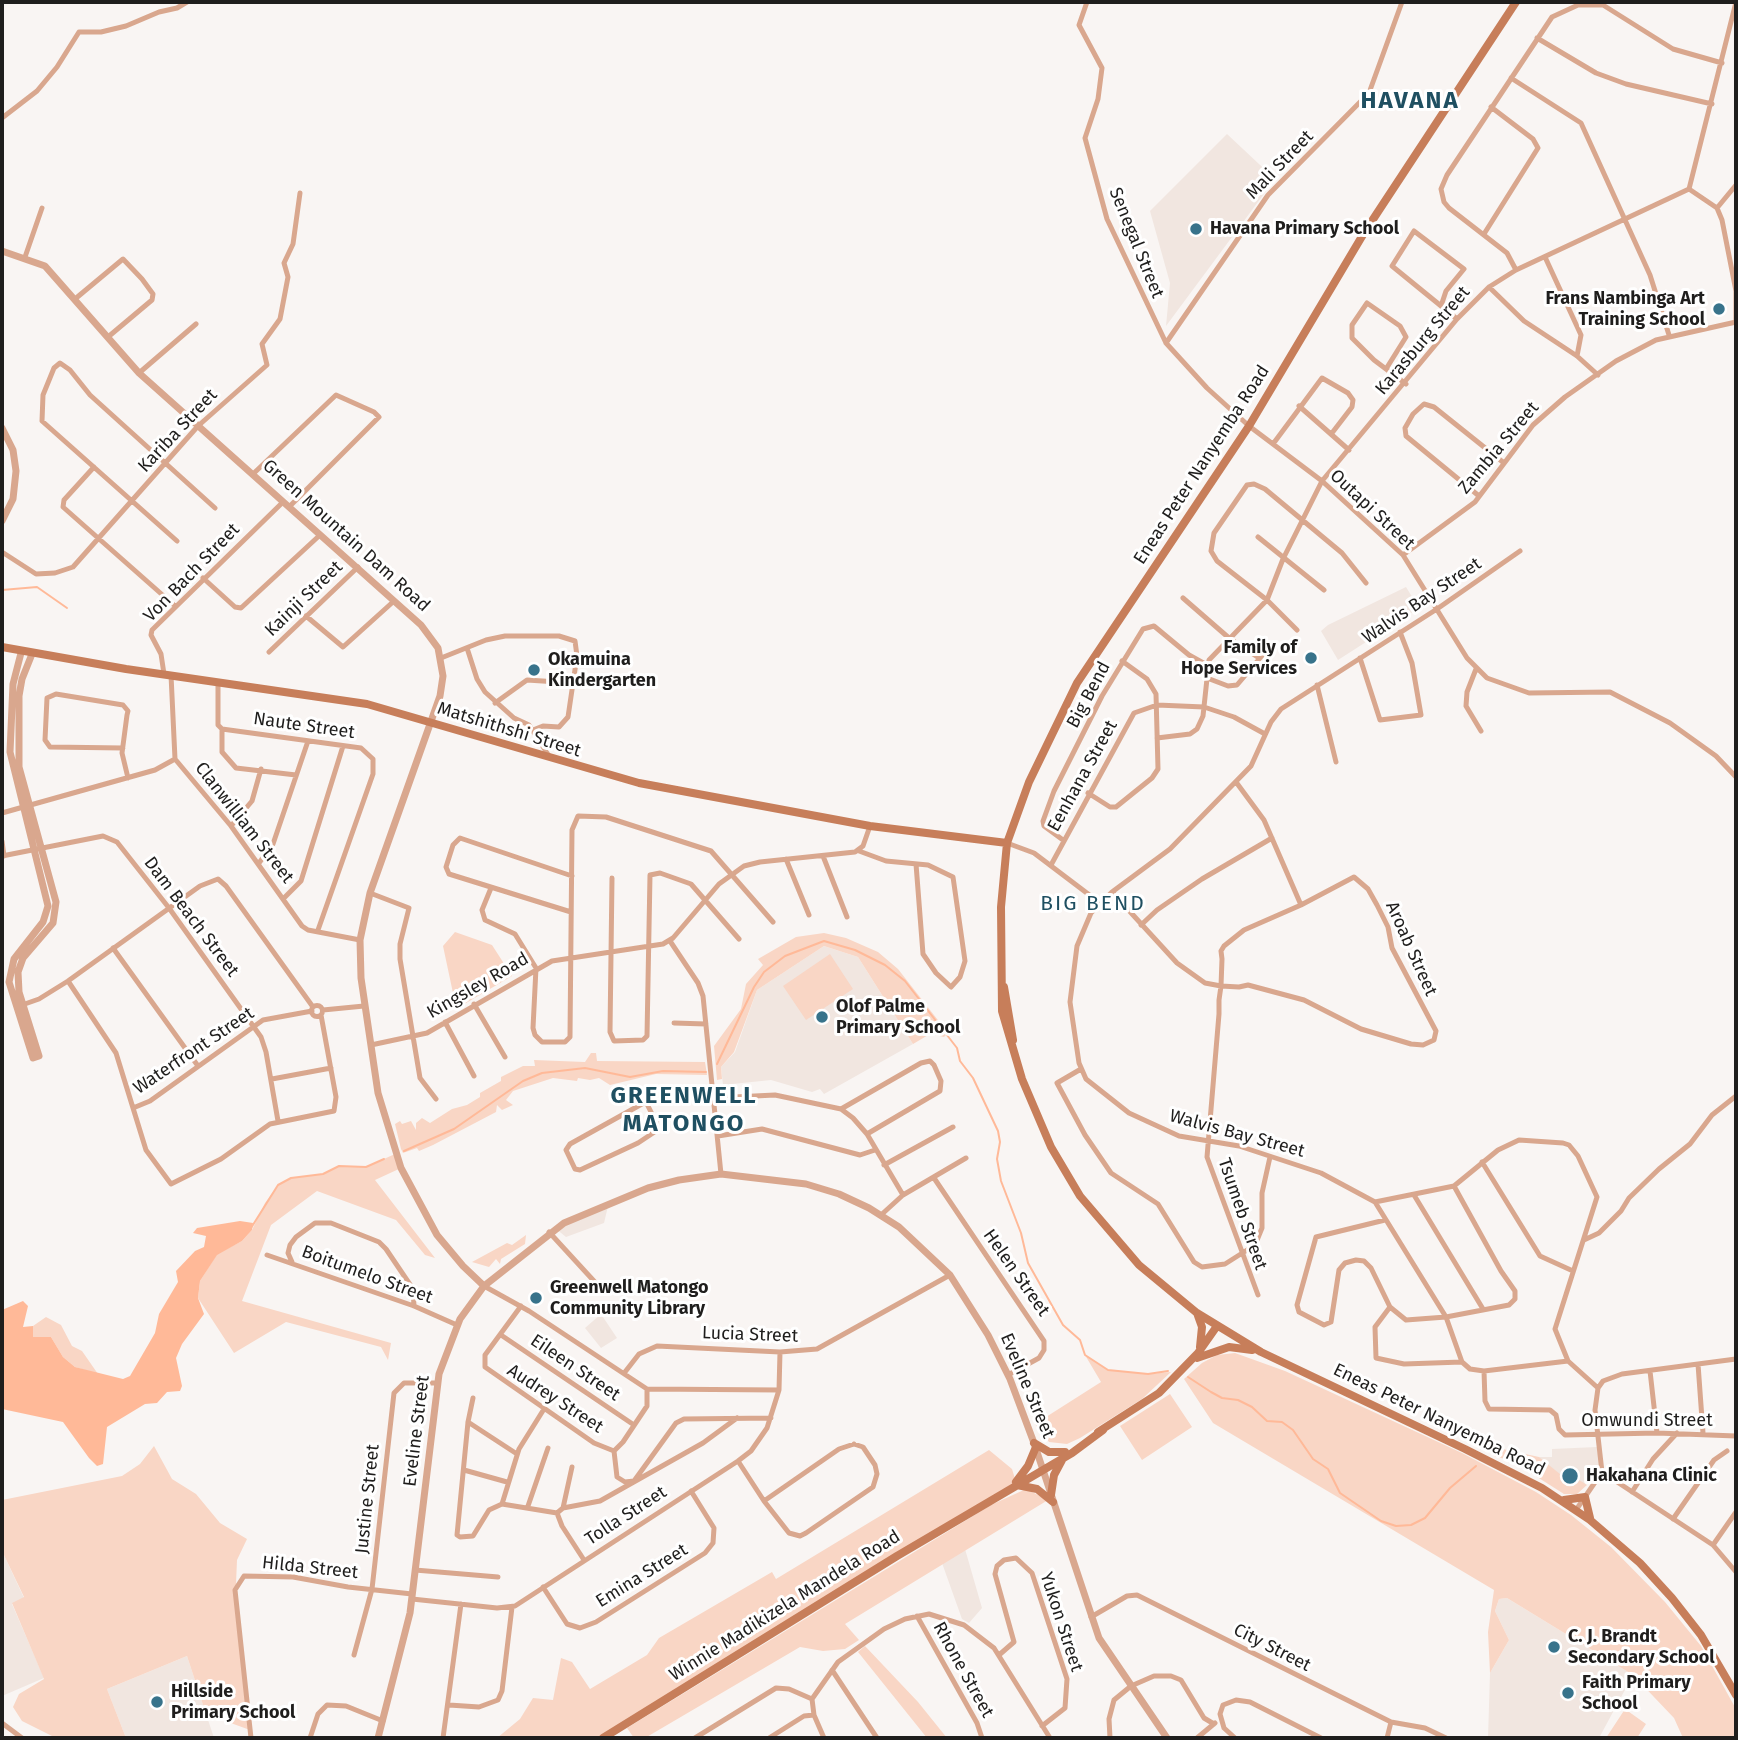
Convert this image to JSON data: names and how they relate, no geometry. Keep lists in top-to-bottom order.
{
  "streets": {
    "main road": ["Eneas Peter Nanyemba Road", "Matshithshi Street", "Winnie Madikizela Mandela Road"],
    "street": [
      "Mali Street",
      "Senegal Street",
      "Karasburg Street",
      "Kariba Street",
      "Zambia Street",
      "Outapi Street",
      "Green Mountain Dam Road",
      "Von Bach Street",
      "Kainji Street",
      "Walvis Bay Street",
      "Big Bend",
      "Naute Street",
      "Eenhana Street",
      "Clanwilliam Street",
      "Dam Beach Street",
      "Aroab Street",
      "Kingsley Road",
      "Waterfront Street",
      "Tsumeb Street",
      "Helen Street",
      "Boitumelo Street",
      "Lucia Street",
      "Eileen Street",
      "Eveline Street",
      "Audrey Street",
      "Omwundi Street",
      "Justine Street",
      "Tolla Street",
      "Hilda Street",
      "Emina Street",
      "Yukon Street",
      "City Street",
      "Rhone Street"
    ]
  },
  "crossings": [
    ["Mali Street", "Senegal Street"],
    ["Senegal Street", "Eneas Peter Nanyemba Road"],
    ["Senegal Street", "Outapi Street"],
    ["Karasburg Street", "Outapi Street"],
    ["Karasburg Street", "Big Bend"],
    ["Kariba Street", "Green Mountain Dam Road"],
    ["Zambia Street", "Outapi Street"],
    ["Eneas Peter Nanyemba Road", "Outapi Street"],
    ["Eneas Peter Nanyemba Road", "Matshithshi Street"],
    ["Eneas Peter Nanyemba Road", "Winnie Madikizela Mandela Road"],
    ["Outapi Street", "Walvis Bay Street"],
    ["Green Mountain Dam Road", "Von Bach Street"],
    ["Green Mountain Dam Road", "Kainji Street"],
    ["Von Bach Street", "Matshithshi Street"],
    ["Von Bach Street", "Clanwilliam Street"],
    ["Walvis Bay Street", "Tsumeb Street"],
    ["Big Bend", "Eenhana Street"],
    ["Naute Street", "Clanwilliam Street"],
    ["Matshithshi Street", "Clanwilliam Street"],
    ["Dam Beach Street", "Waterfront Street"],
    ["Aroab Street", "Tsumeb Street"],
    ["Helen Street", "Eveline Street"],
    ["Boitumelo Street", "Eveline Street"],
    ["Lucia Street", "Eveline Street"],
    ["Lucia Street", "Tolla Street"],
    ["Eileen Street", "Audrey Street"],
    ["Eveline Street", "Justine Street"],
    ["Eveline Street", "Hilda Street"],
    ["Eveline Street", "Winnie Madikizela Mandela Road"],
    ["Eveline Street", "City Street"],
    ["Justine Street", "Hilda Street"],
    ["Tolla Street", "Emina Street"]
  ],
  "districts": ["HAVANA", "BIG BEND", "GREENWELL MATONGO"],
  "places": [
    "Havana Primary School",
    "Frans Nambinga Art Training School",
    "Family of Hope Services",
    "Okamuina Kindergarten",
    "Olof Palme Primary School",
    "Greenwell Matongo Community Library",
    "Hakahana Clinic",
    "C. J. Brandt Secondary School",
    "Faith Primary School",
    "Hillside Primary School"
  ]
}
